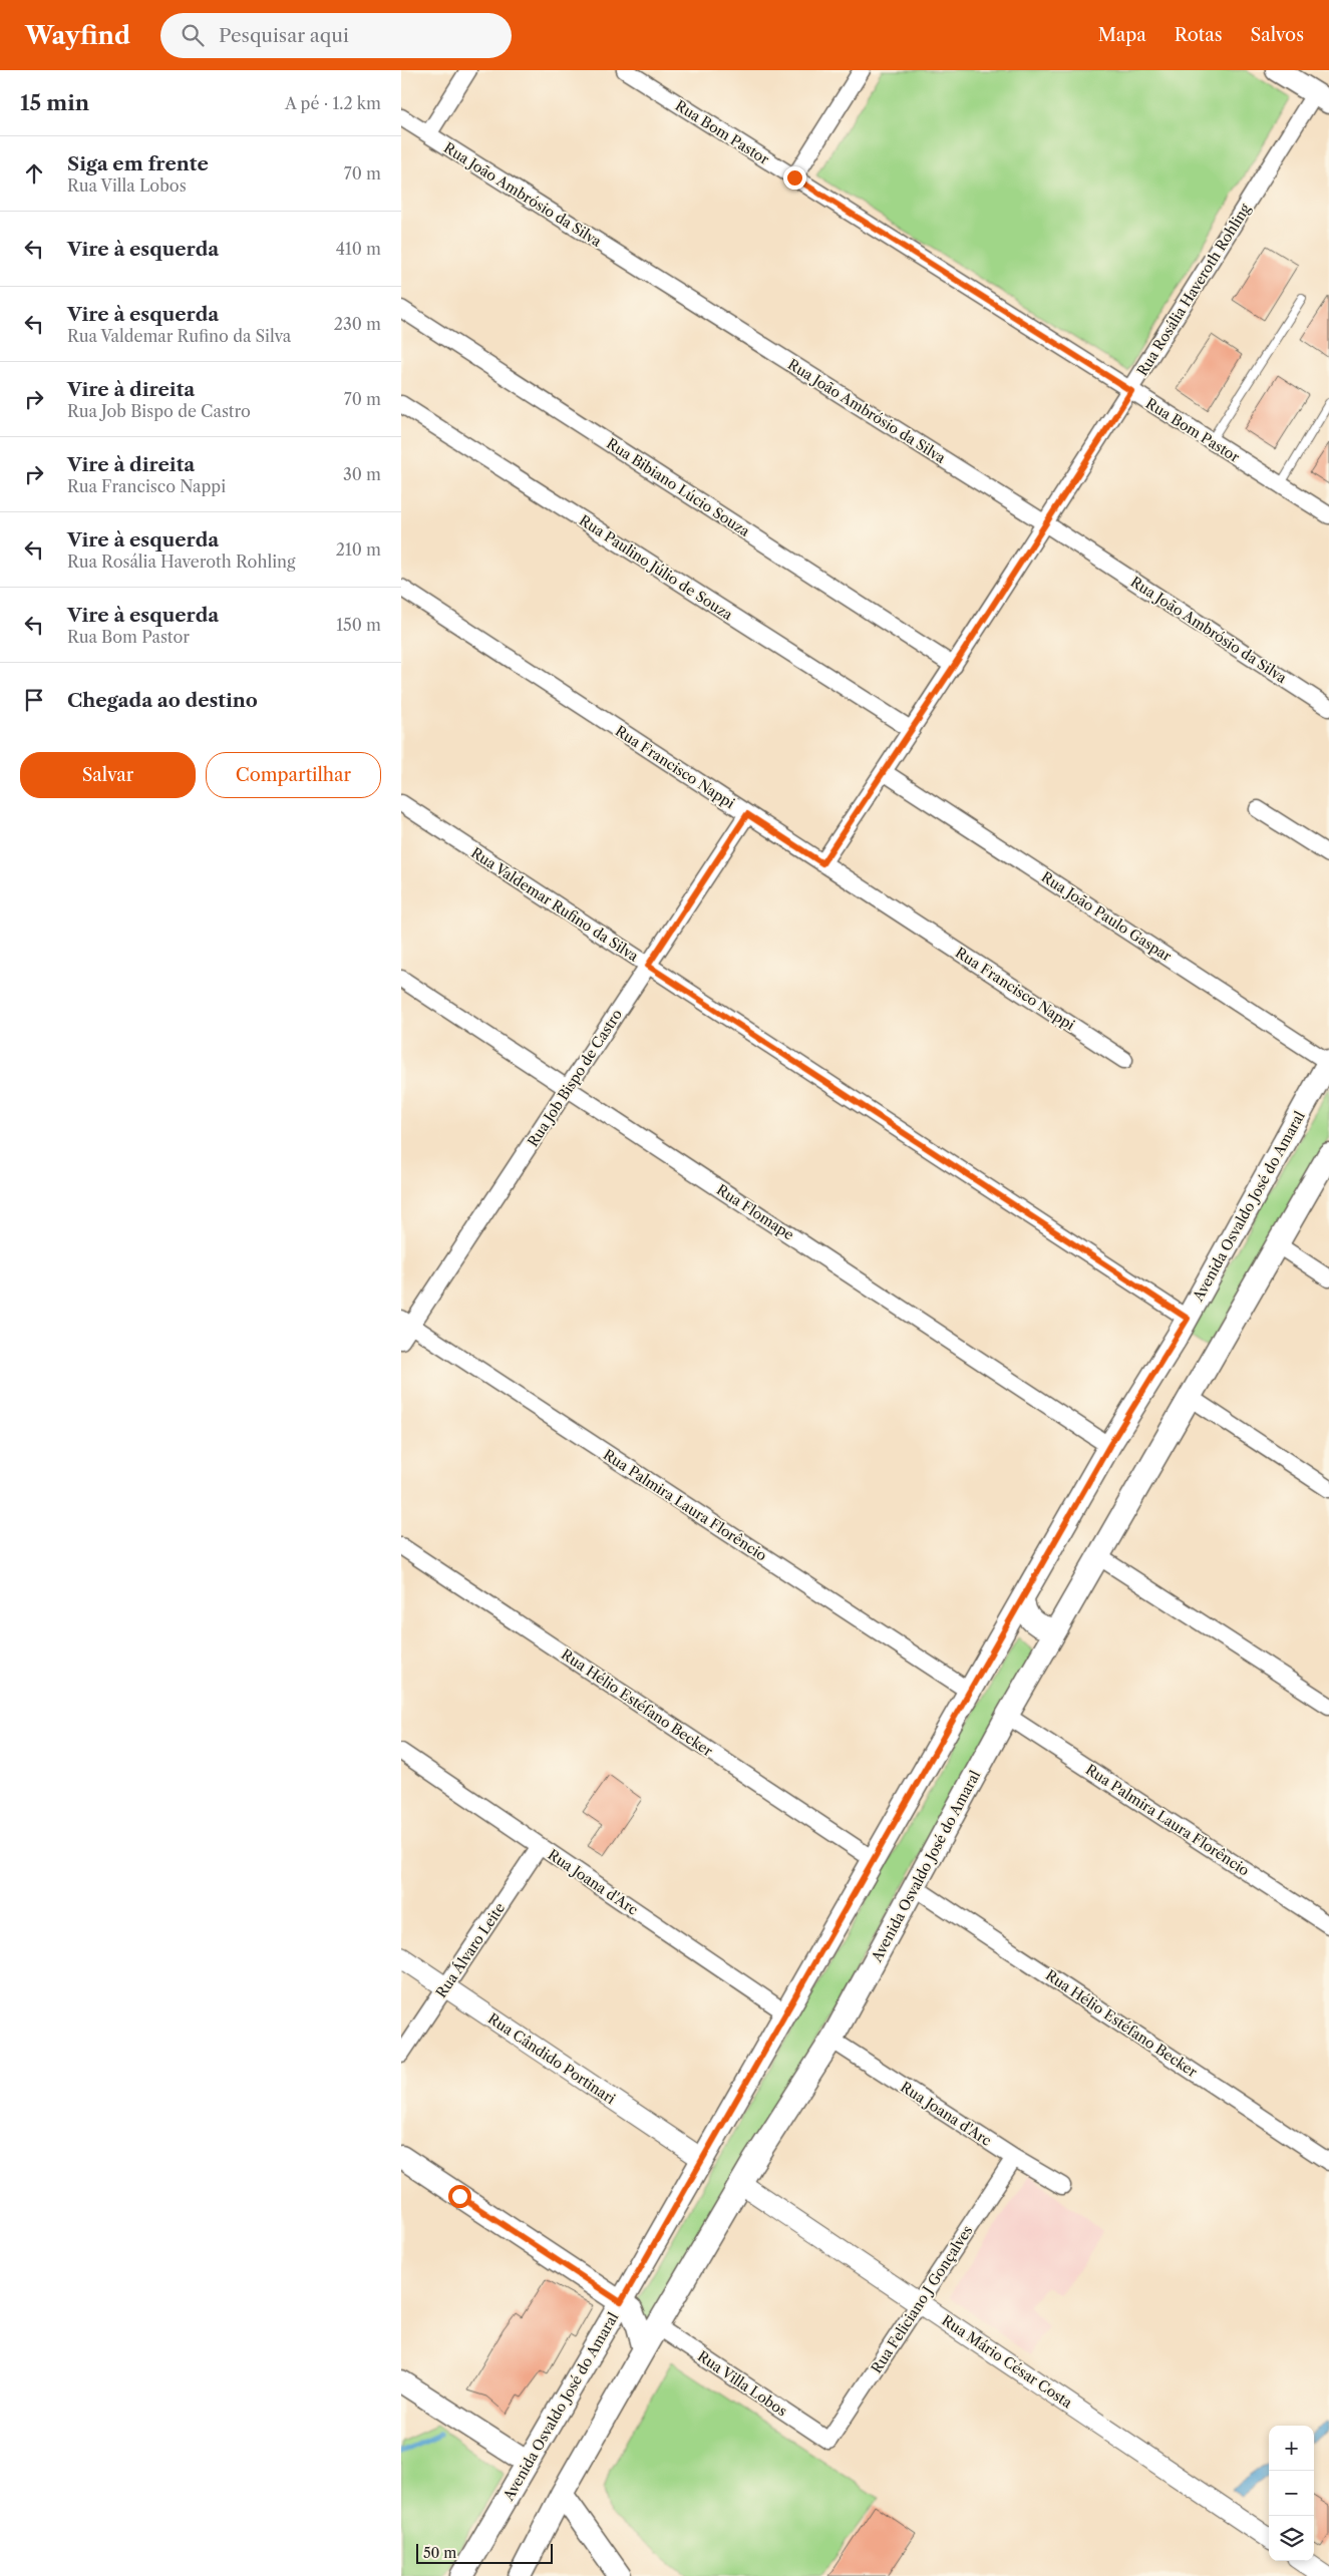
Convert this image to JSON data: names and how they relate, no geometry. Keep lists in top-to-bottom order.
{
  "streets": {
    "main road": ["Avenida Osvaldo José do Amaral"],
    "street": [
      "Rua Bom Pastor",
      "Rua João Ambrósio da Silva",
      "Rua Rosália Haveroth Rohling",
      "Rua Bibiano Lúcio Souza",
      "Rua Paulino Júlio de Souza",
      "Rua Francisco Nappi",
      "Rua Valdemar Rufino da Silva",
      "Rua João Paulo Gaspar",
      "Rua Job Bispo de Castro",
      "Rua Flomape",
      "Rua Palmira Laura Florêncio",
      "Rua Hélio Estéfano Becker",
      "Rua Joana d'Arc",
      "Rua Álvaro Leite",
      "Rua Cândido Portinari",
      "Rua Feliciano J Gonçalves",
      "Rua Mário César Costa",
      "Rua Villa Lobos"
    ]
  },
  "crossings": [
    ["Rua Bom Pastor", "Rua Rosália Haveroth Rohling"],
    ["Rua João Ambrósio da Silva", "Rua Rosália Haveroth Rohling"],
    ["Rua Rosália Haveroth Rohling", "Rua Bibiano Lúcio Souza"],
    ["Rua Rosália Haveroth Rohling", "Rua Paulino Júlio de Souza"],
    ["Rua Rosália Haveroth Rohling", "Rua Francisco Nappi"],
    ["Rua Rosália Haveroth Rohling", "Rua João Paulo Gaspar"],
    ["Rua Francisco Nappi", "Rua Job Bispo de Castro"],
    ["Rua Valdemar Rufino da Silva", "Rua Job Bispo de Castro"],
    ["Rua Valdemar Rufino da Silva", "Avenida Osvaldo José do Amaral"],
    ["Rua João Paulo Gaspar", "Avenida Osvaldo José do Amaral"],
    ["Rua Job Bispo de Castro", "Rua Flomape"],
    ["Rua Job Bispo de Castro", "Rua Palmira Laura Florêncio"],
    ["Avenida Osvaldo José do Amaral", "Rua Flomape"],
    ["Avenida Osvaldo José do Amaral", "Rua Palmira Laura Florêncio"],
    ["Avenida Osvaldo José do Amaral", "Rua Hélio Estéfano Becker"],
    ["Avenida Osvaldo José do Amaral", "Rua Joana d'Arc"],
    ["Avenida Osvaldo José do Amaral", "Rua Cândido Portinari"],
    ["Avenida Osvaldo José do Amaral", "Rua Mário César Costa"],
    ["Avenida Osvaldo José do Amaral", "Rua Villa Lobos"],
    ["Rua Joana d'Arc", "Rua Álvaro Leite"],
    ["Rua Joana d'Arc", "Rua Feliciano J Gonçalves"],
    ["Rua Álvaro Leite", "Rua Cândido Portinari"],
    ["Rua Feliciano J Gonçalves", "Rua Mário César Costa"],
    ["Rua Feliciano J Gonçalves", "Rua Villa Lobos"]
  ],
  "scale_bar": "50 m",
  "page": {
    "header": "Wayfind",
    "search": "Pesquisar aqui",
    "nav": ["Mapa", "Rotas", "Salvos"],
    "heading": ["15 min", "A pé · 1.2 km"],
    "list": [
      ["Siga em frente", "Rua Villa Lobos", "70 m"],
      ["Vire à esquerda", "410 m"],
      ["Vire à esquerda", "Rua Valdemar Rufino da Silva", "230 m"],
      ["Vire à direita", "Rua Job Bispo de Castro", "70 m"],
      ["Vire à direita", "Rua Francisco Nappi", "30 m"],
      ["Vire à esquerda", "Rua Rosália Haveroth Rohling", "210 m"],
      ["Vire à esquerda", "Rua Bom Pastor", "150 m"],
      "Chegada ao destino"
    ],
    "buttons": ["Salvar", "Compartilhar"],
    "map_buttons": ["+", "−"],
    "scale": "50 m"
  }
}
